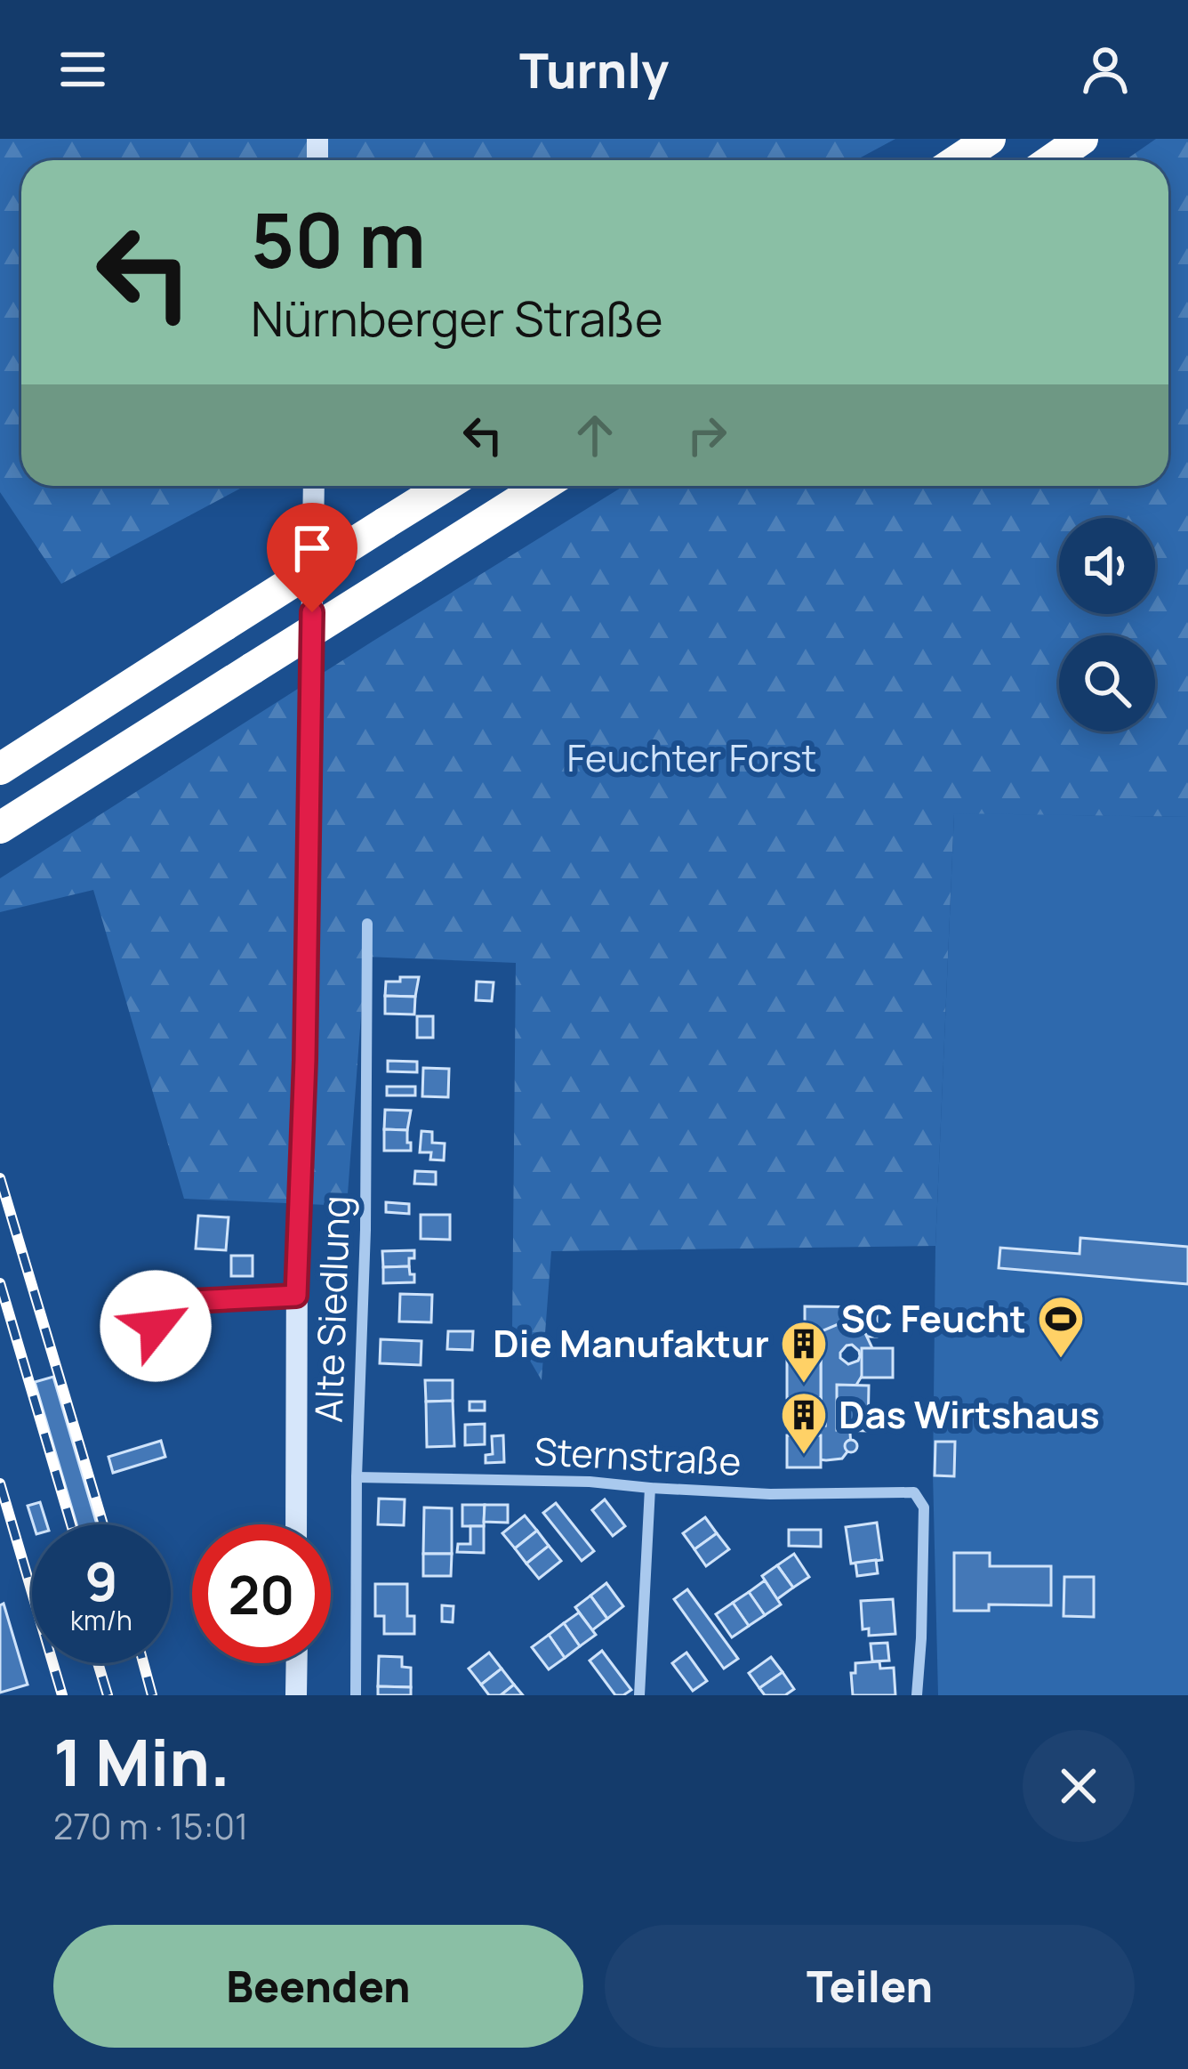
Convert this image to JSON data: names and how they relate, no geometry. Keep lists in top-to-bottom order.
{
  "streets": {
    "street": ["Alte Siedlung", "Sternstraße"]
  },
  "crossings": [
    ["Alte Siedlung", "Sternstraße"]
  ],
  "parks": ["Feuchter Forst"],
  "places": {
    "sports": ["SC Feucht"],
    "building": ["Die Manufaktur", "Das Wirtshaus"]
  },
  "page": {
    "header": "Turnly",
    "turn": ["50 m", "Nürnberger Straße"],
    "speed": "9 km/h",
    "limit": "20",
    "heading": ["1 Min.", "270 m · 15:01"],
    "buttons": ["Beenden", "Teilen"]
  }
}
